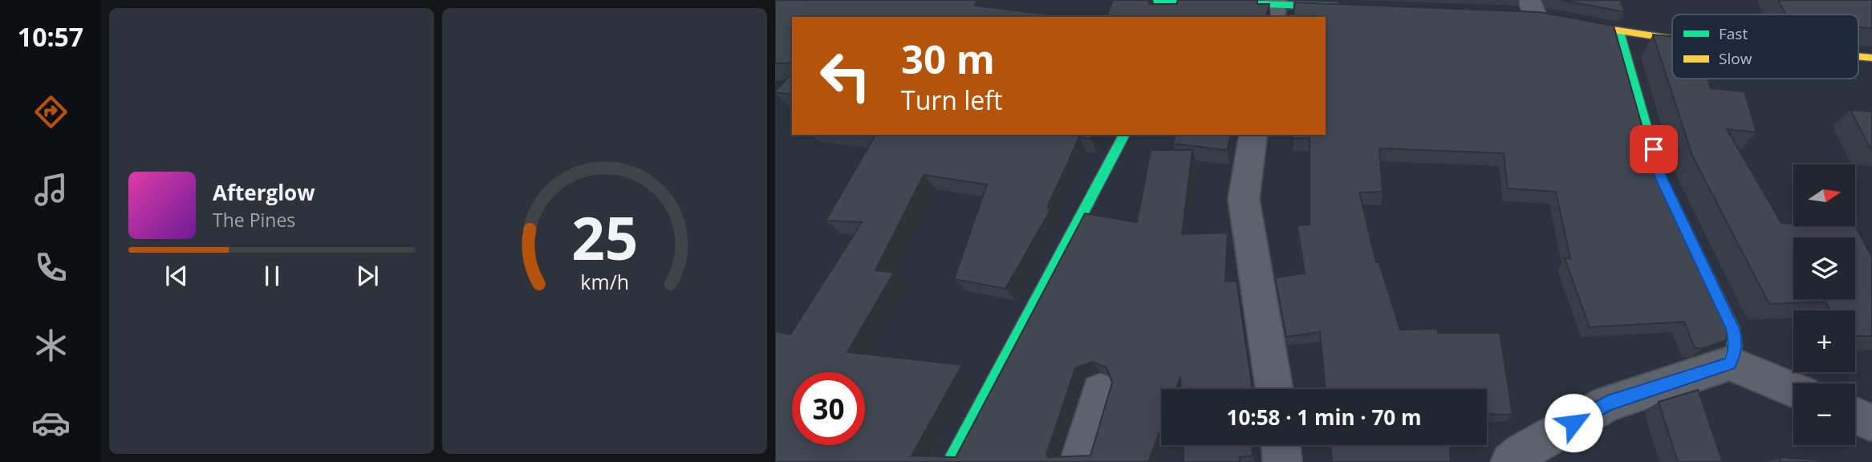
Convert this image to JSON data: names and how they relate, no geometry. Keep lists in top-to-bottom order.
{
  "legend": ["Fast", "Slow"],
  "north": "right",
  "page": {
    "tabs": "10:57",
    "turn": ["30 m", "Turn left"],
    "map_buttons": ["+", "−"],
    "song": ["Afterglow", "The Pines"],
    "limit": "30",
    "trip": "10:58 · 1 min · 70 m",
    "gauge": ["25", "km/h"]
  }
}
